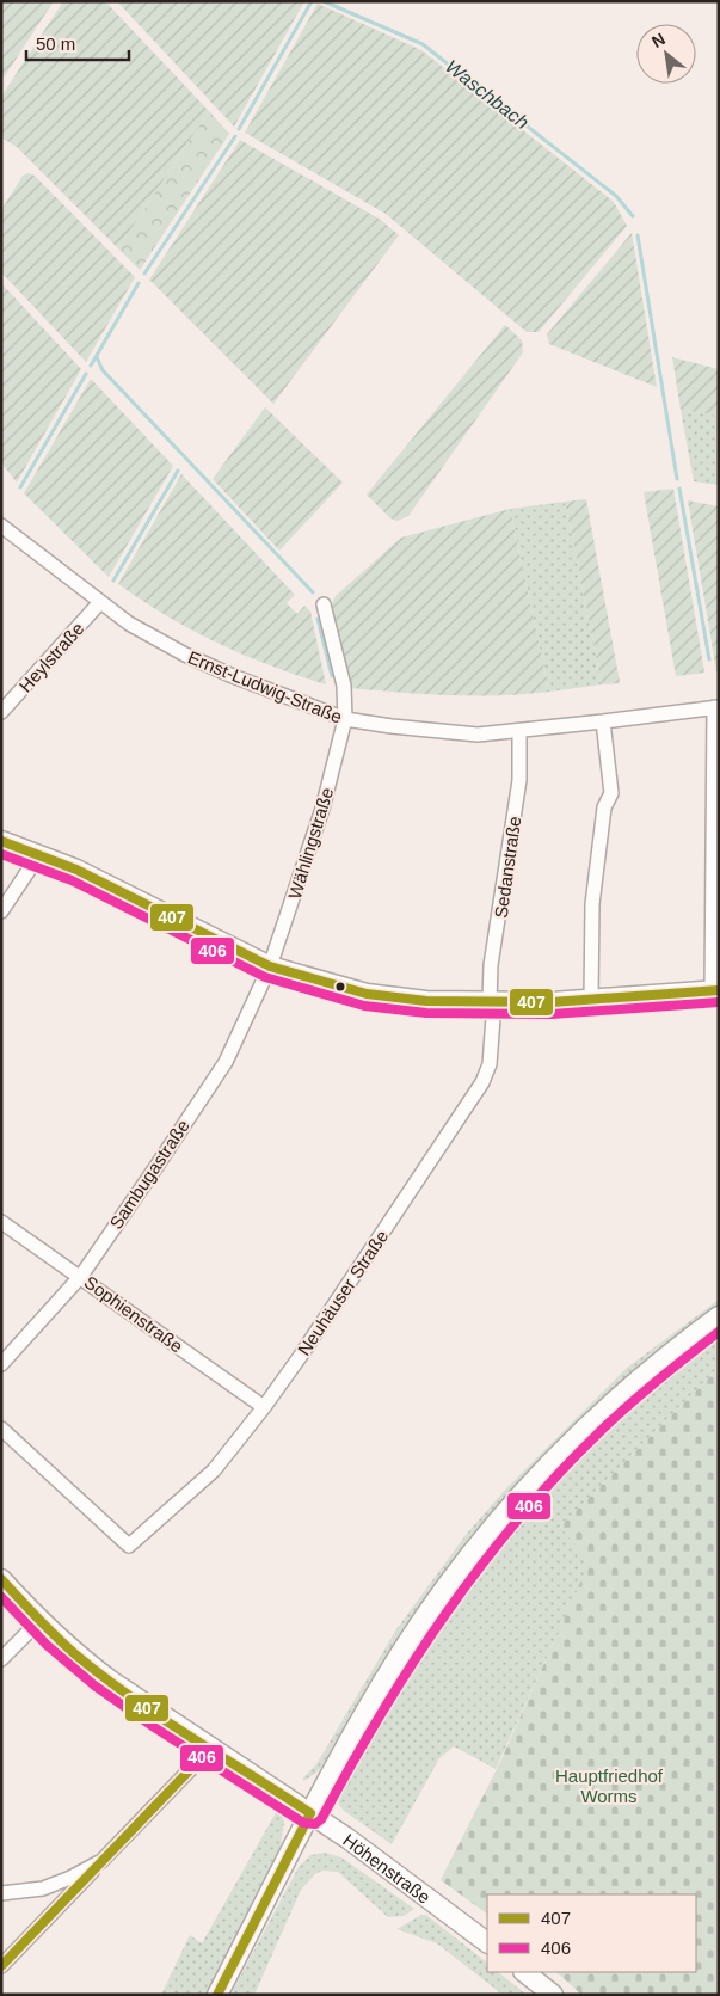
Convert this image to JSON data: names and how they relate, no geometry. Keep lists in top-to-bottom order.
{
  "streets": {
    "street": [
      "Heylstraße",
      "Ernst-Ludwig-Straße",
      "Wählingstraße",
      "Sedanstraße",
      "Sambugastraße",
      "Neuhäuser Straße",
      "Sophienstraße",
      "Höhenstraße"
    ]
  },
  "crossings": [
    ["Heylstraße", "Ernst-Ludwig-Straße"],
    ["Ernst-Ludwig-Straße", "Wählingstraße"],
    ["Ernst-Ludwig-Straße", "Sedanstraße"],
    ["Wählingstraße", "Sambugastraße"],
    ["Sedanstraße", "Neuhäuser Straße"],
    ["Sambugastraße", "Sophienstraße"],
    ["Neuhäuser Straße", "Sophienstraße"]
  ],
  "water": ["Waschbach"],
  "parks": ["Hauptfriedhof Worms"],
  "lines": ["transit line 407", "transit line 406"],
  "legend": ["407", "406"],
  "scale_bar": "50 m",
  "north": "top left"
}
